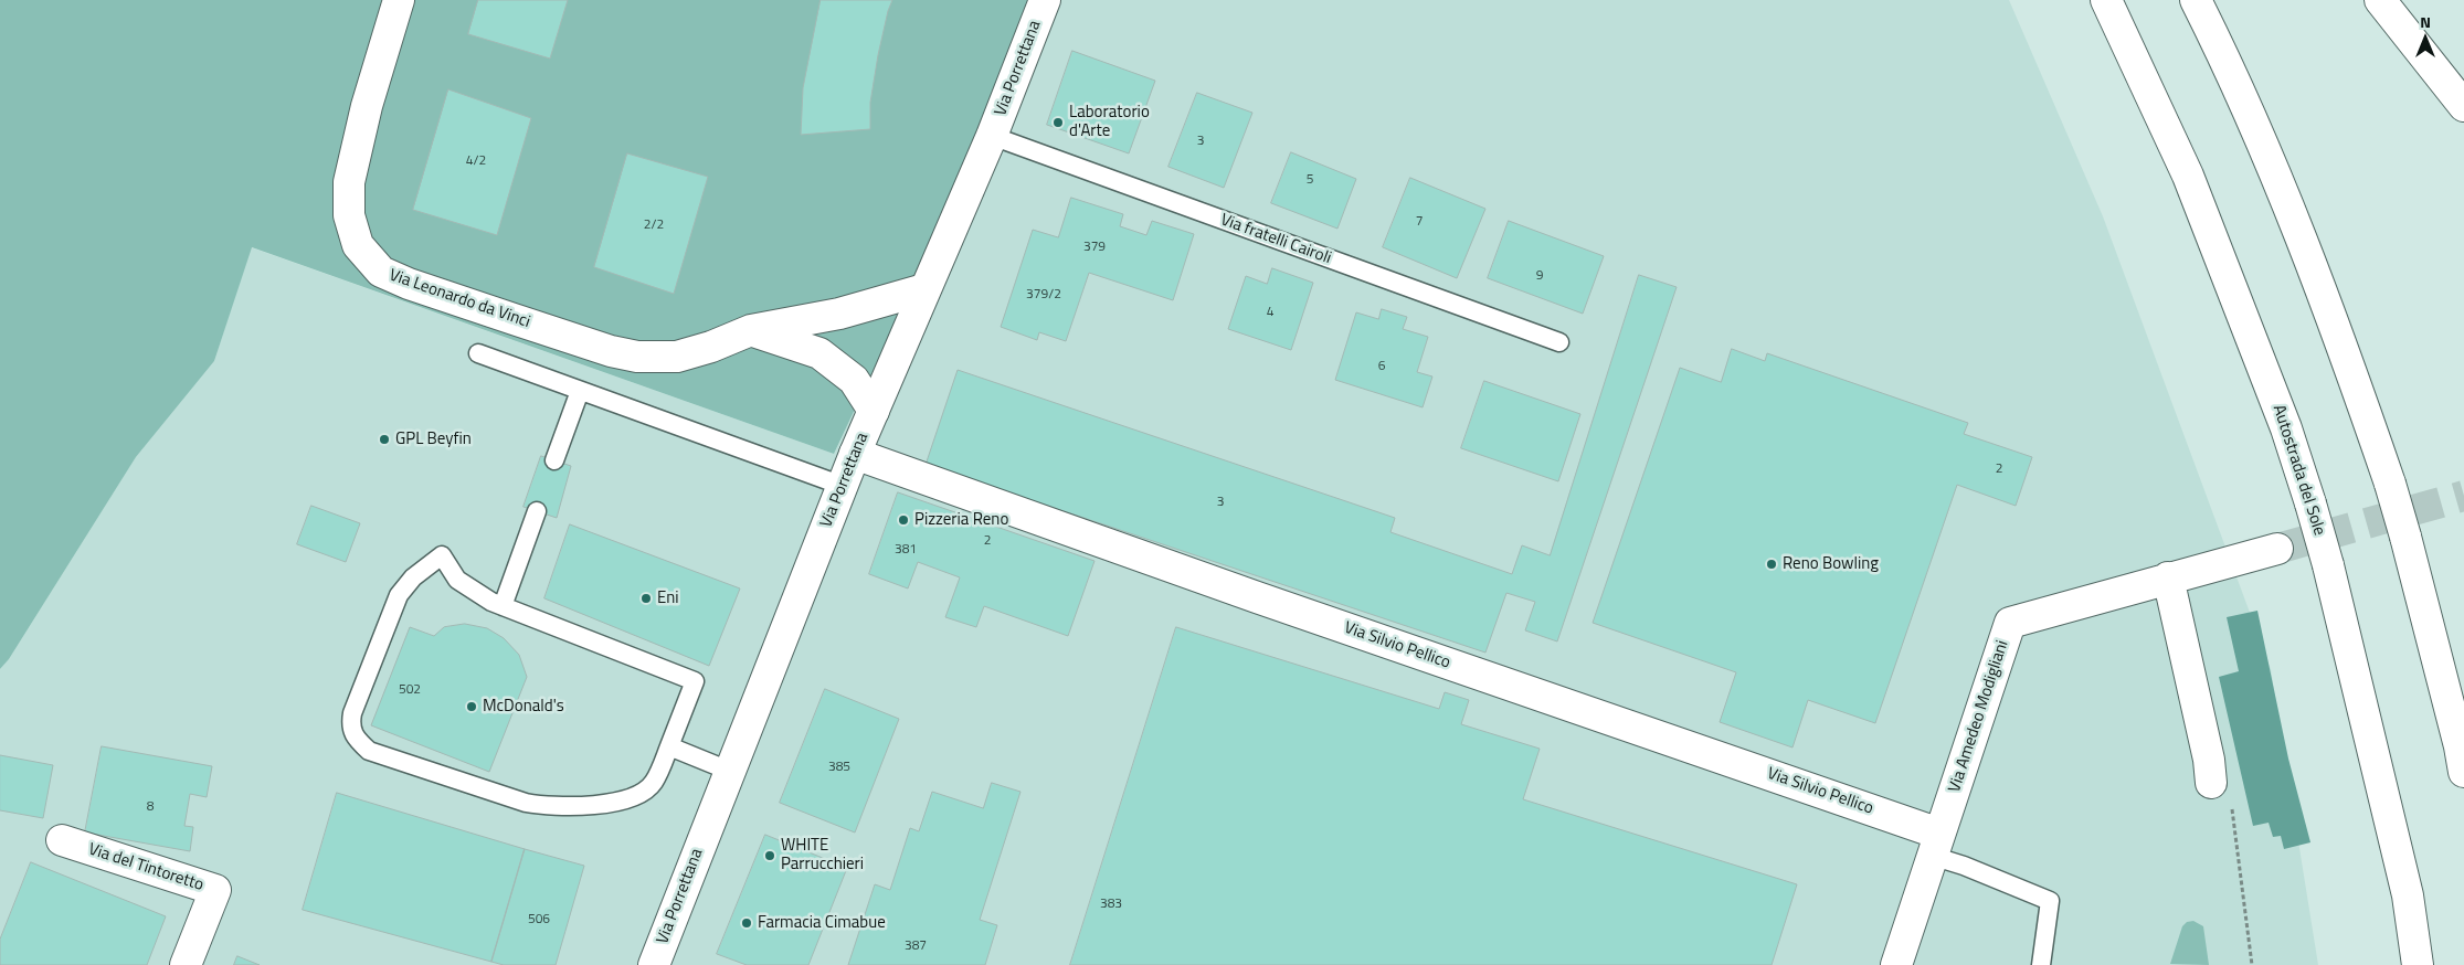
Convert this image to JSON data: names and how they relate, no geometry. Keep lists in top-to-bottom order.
{
  "streets": {
    "main road": [
      "Via Porrettana",
      "Via Leonardo da Vinci",
      "Autostrada del Sole",
      "Via Silvio Pellico",
      "Via Amedeo Modigliani",
      "Via del Tintoretto"
    ],
    "lane": ["Via fratelli Cairoli"]
  },
  "crossings": [
    ["Via Porrettana", "Via fratelli Cairoli"],
    ["Via Porrettana", "Via Leonardo da Vinci"],
    ["Via Porrettana", "Via Silvio Pellico"],
    ["Via Silvio Pellico", "Via Amedeo Modigliani"]
  ],
  "places": [
    "Laboratorio d'Arte",
    "GPL Beyfin",
    "Pizzeria Reno",
    "Reno Bowling",
    "Eni",
    "McDonald's",
    "WHITE Parrucchieri",
    "Farmacia Cimabue"
  ],
  "house_numbers": [
    "3",
    "4/2",
    "5",
    "7",
    "2/2",
    "379",
    "9",
    "379/2",
    "4",
    "6",
    "2",
    "3",
    "2",
    "381",
    "502",
    "385",
    "8",
    "383",
    "506",
    "387"
  ],
  "north": "top"
}
